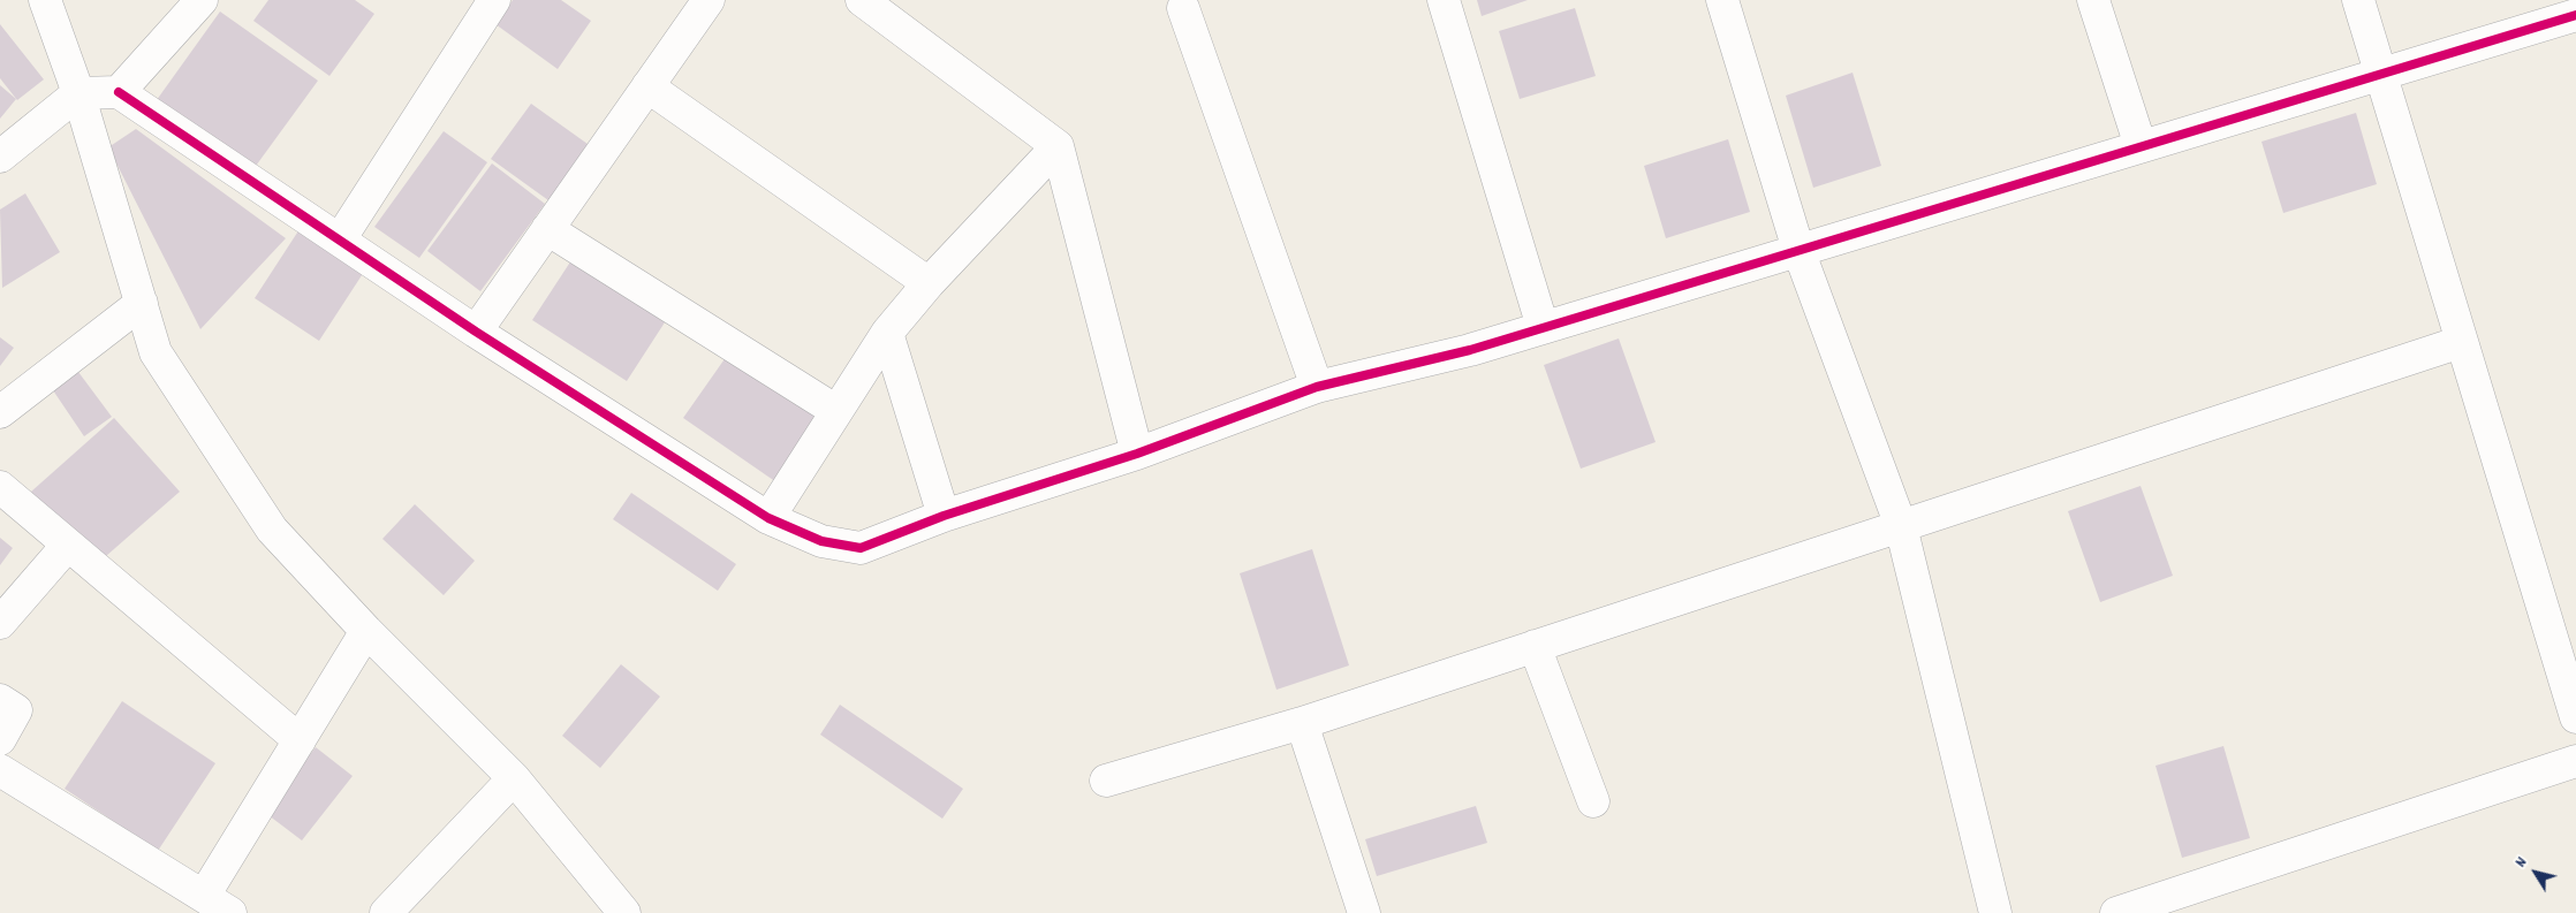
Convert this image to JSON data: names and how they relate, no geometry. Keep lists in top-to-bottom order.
{
  "north": "top left"
}
